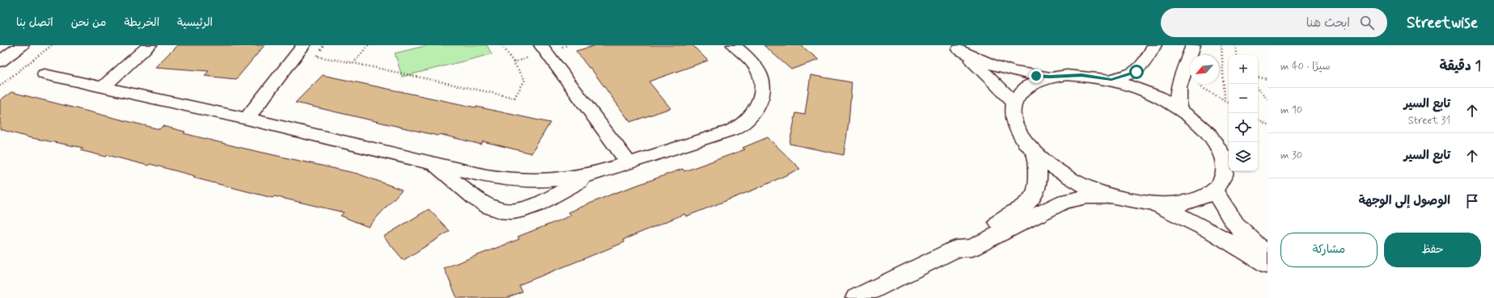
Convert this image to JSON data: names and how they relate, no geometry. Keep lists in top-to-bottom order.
{
  "north": "bottom left",
  "page": {
    "header": "Streetwise",
    "search": "ابحث هنا",
    "nav": [
      "الرئيسية",
      "الخريطة",
      "من نحن",
      "اتصل بنا"
    ],
    "heading": ["1 دقيقة", "سيرًا · 40 m"],
    "map_buttons": ["+", "−"],
    "list": [
      ["تابع السير", "31 Street", "10 m"],
      ["تابع السير", "30 m"],
      "الوصول إلى الوجهة"
    ],
    "buttons": ["حفظ", "مشاركة"]
  }
}
